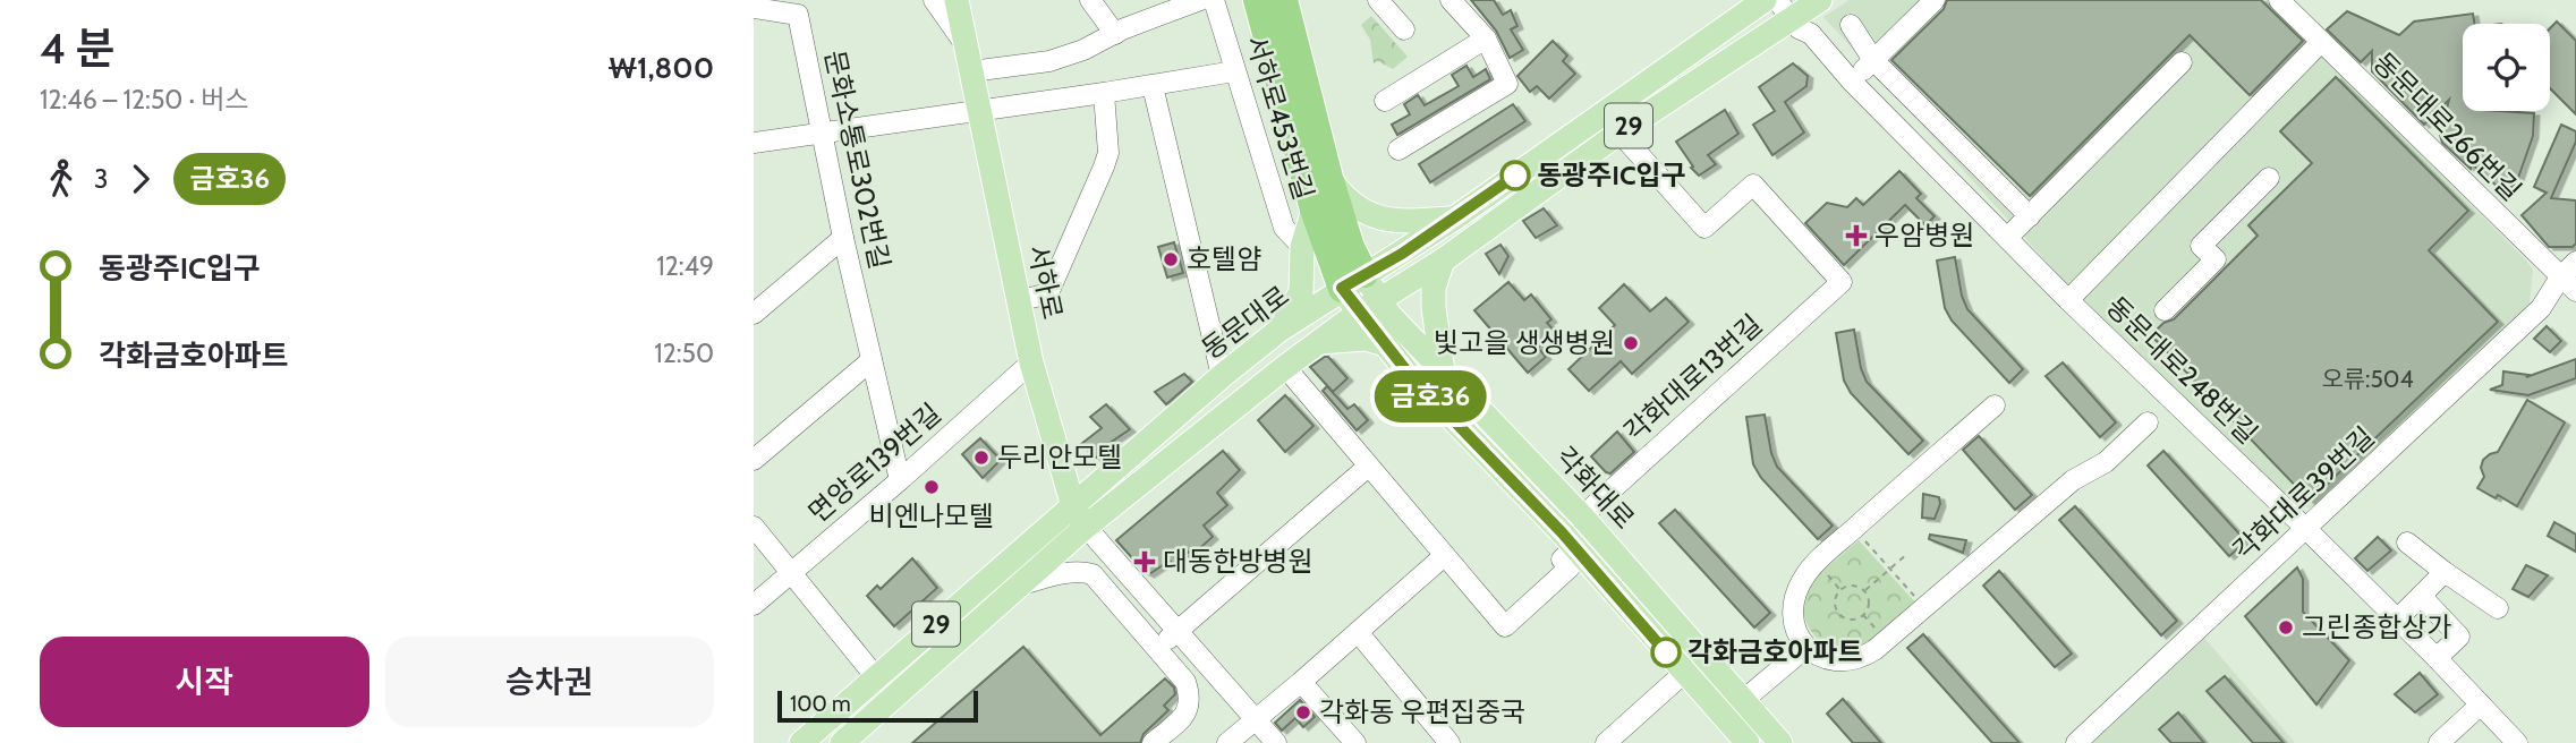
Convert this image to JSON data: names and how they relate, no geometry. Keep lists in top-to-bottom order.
{
  "streets": {
    "main road": [
      "29",
      "서하로",
      "동문대로",
      "각화대로"
    ],
    "street": [
      "서하로453번길",
      "동문대로266번길",
      "문화소통로302번길",
      "동문대로248번길",
      "각화대로13번길",
      "면앙로139번길",
      "각화대로39번길"
    ]
  },
  "crossings": [
    ["동문대로266번길", "각화대로39번길"],
    ["문화소통로302번길", "면앙로139번길"],
    ["서하로", "동문대로"],
    ["서하로", "면앙로139번길"],
    ["동문대로", "동문대로248번길"],
    ["동문대로", "각화대로13번길"],
    ["동문대로", "각화대로"],
    ["동문대로248번길", "각화대로39번길"],
    ["각화대로13번길", "각화대로"]
  ],
  "places": {
    "other": [
      "동광주IC입구",
      "호텔얌",
      "빛고을 생생병원",
      "두리안모텔",
      "비엔나모텔",
      "그린종합상가",
      "각화금호아파트",
      "각화동 우편집중국"
    ],
    "health": ["우암병원", "대동한방병원"]
  },
  "lines": ["bus line 금호36"],
  "house_numbers": ["오류:504"],
  "scale_bar": "100 m",
  "page": {
    "heading": ["4 분", "12:46 – 12:50 · 버스", "₩1,800"],
    "on_map": "금호36",
    "legs": ["3", "금호36"],
    "list": [
      {
        "name": "동광주IC입구",
        "value": "12:49"
      },
      {
        "name": "각화금호아파트",
        "value": "12:50"
      }
    ],
    "buttons": ["시작", "승차권"],
    "scale": "100 m"
  }
}
